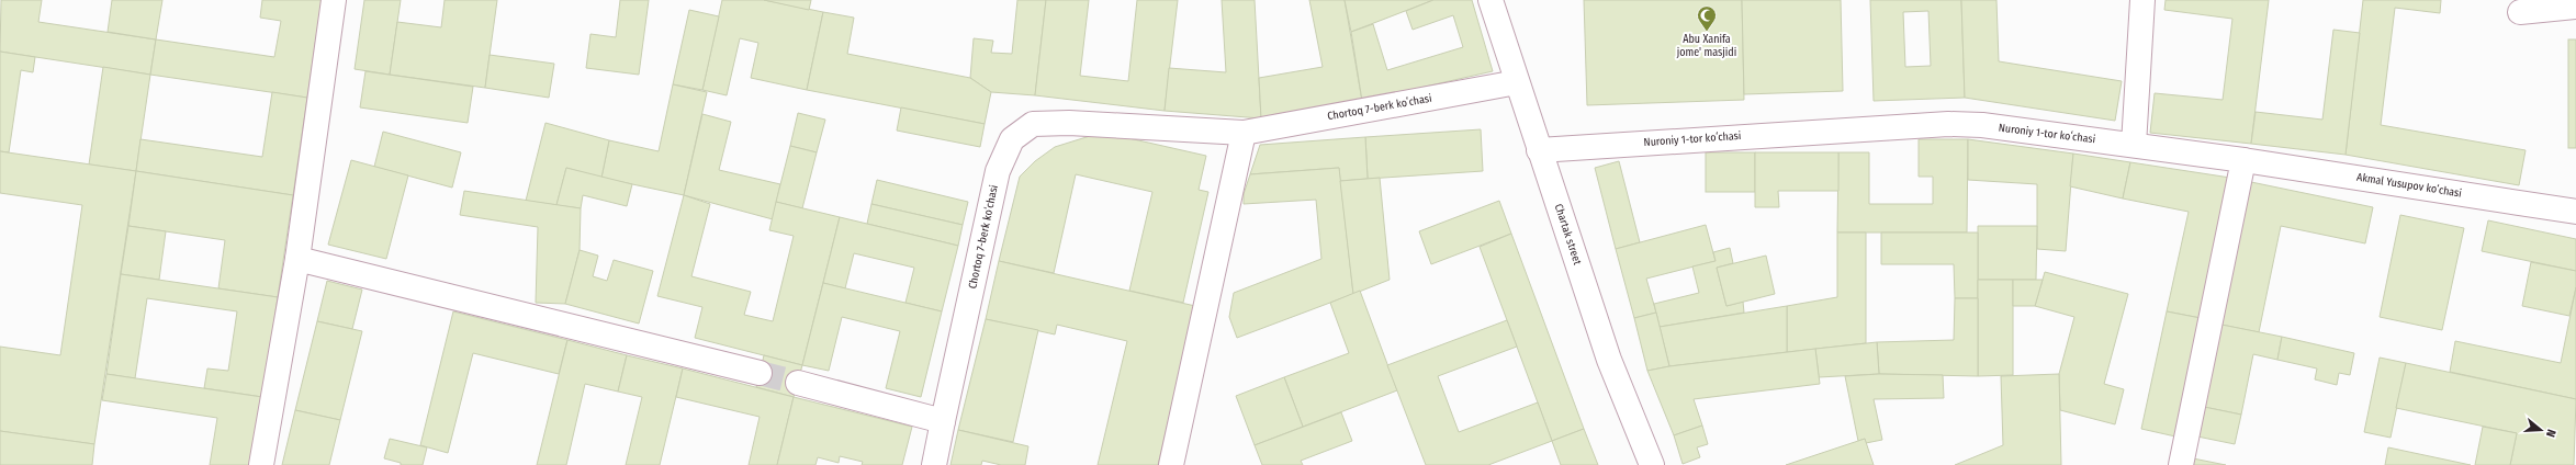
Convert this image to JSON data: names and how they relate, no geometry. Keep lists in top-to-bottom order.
{
  "streets": {
    "street": [
      "Chortoq 7-berk koʻchasi",
      "Nuroniy 1-tor koʻchasi",
      "Akmal Yusupov koʻchasi",
      "Chartak street"
    ]
  },
  "crossings": [
    ["Chortoq 7-berk koʻchasi", "Chartak street"],
    ["Nuroniy 1-tor koʻchasi", "Akmal Yusupov koʻchasi"],
    ["Nuroniy 1-tor koʻchasi", "Chartak street"]
  ],
  "places": {
    "mosque": ["Abu Xanifa jome' masjidi"]
  },
  "north": "right"
}
